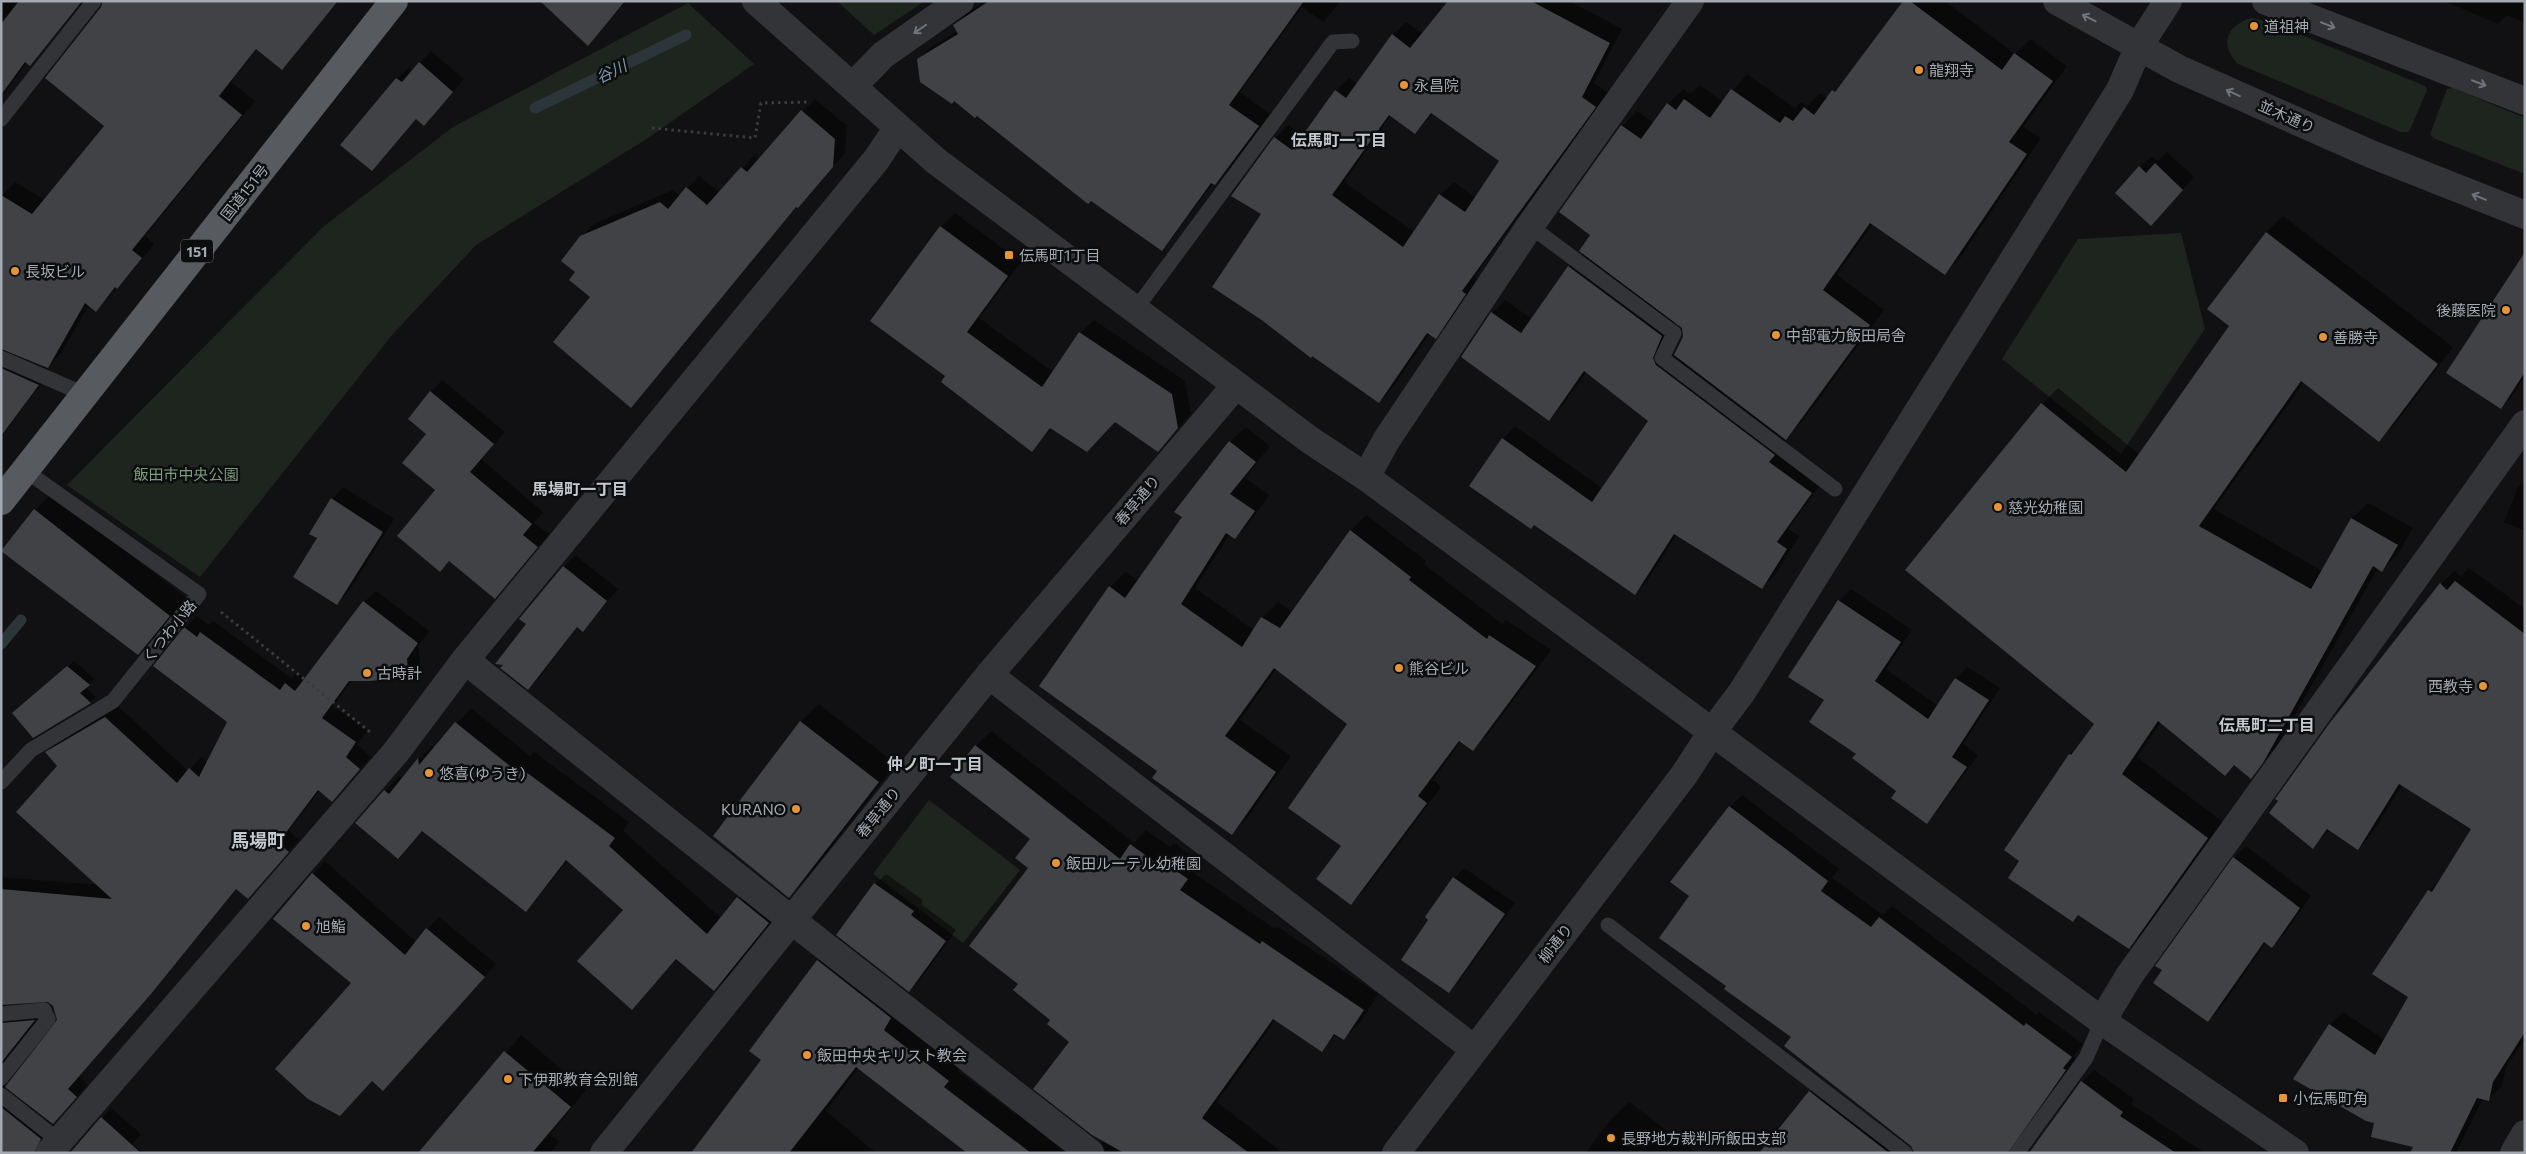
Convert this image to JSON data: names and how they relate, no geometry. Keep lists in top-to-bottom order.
{
  "streets": {
    "highway": ["国道151号", "151"],
    "street": ["並木通り", "春草通り", "柳通り"],
    "lane": ["くつわ小路"]
  },
  "crossings": [
    ["並木通り", "柳通り"],
    ["国道151号", "くつわ小路"]
  ],
  "districts": [
    "伝馬町一丁目",
    "馬場町一丁目",
    "伝馬町二丁目",
    "仲ノ町一丁目",
    "馬場町"
  ],
  "water": ["谷川"],
  "parks": ["飯田市中央公園"],
  "places": {
    "other": [
      "道祖神",
      "龍翔寺",
      "永昌院",
      "長坂ビル",
      "後藤医院",
      "中部電力飯田局舎",
      "善勝寺",
      "慈光幼稚園",
      "熊谷ビル",
      "古時計",
      "西教寺",
      "悠喜(ゆうき)",
      "KURANO",
      "飯田ルーテル幼稚園",
      "旭鮨",
      "飯田中央キリスト教会",
      "下伊那教育会別館",
      "長野地方裁判所飯田支部"
    ],
    "transit": ["伝馬町1丁目", "小伝馬町角"]
  }
}
